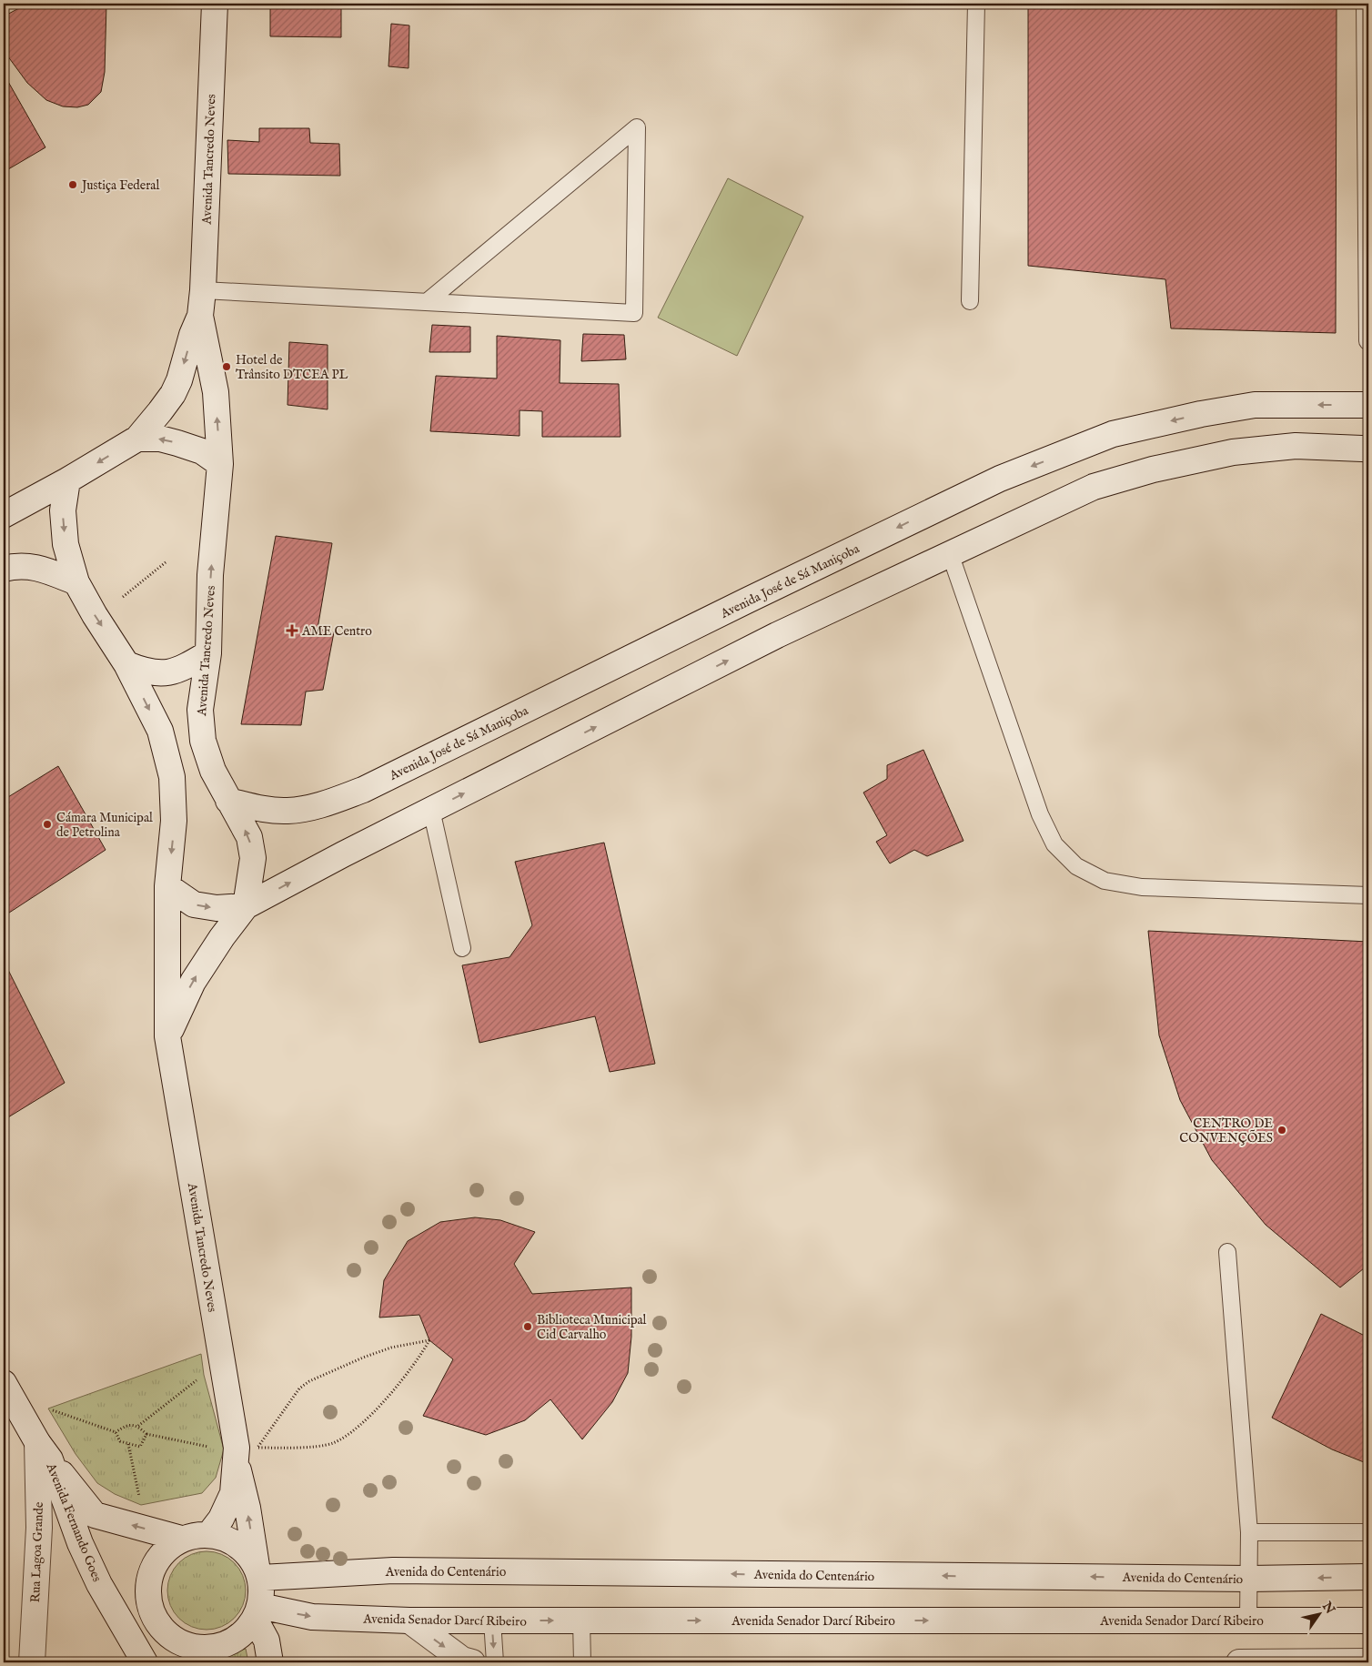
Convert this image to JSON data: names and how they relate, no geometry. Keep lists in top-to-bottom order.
{
  "streets": {
    "main road": [
      "Avenida Tancredo Neves",
      "Avenida José de Sá Maniçoba",
      "Avenida Fernando Goes",
      "Rua Lagoa Grande",
      "Avenida do Centenário",
      "Avenida Senador Darcí Ribeiro"
    ]
  },
  "crossings": [
    ["Avenida Tancredo Neves", "Avenida José de Sá Maniçoba"],
    ["Avenida Tancredo Neves", "Avenida do Centenário"],
    ["Avenida Tancredo Neves", "Avenida Senador Darcí Ribeiro"],
    ["Avenida Fernando Goes", "Rua Lagoa Grande"],
    ["Avenida do Centenário", "Avenida Senador Darcí Ribeiro"]
  ],
  "one_way": ["Avenida do Centenário", "Avenida Senador Darcí Ribeiro"],
  "places": {
    "other": [
      "Justiça Federal",
      "Hotel de Trânsito DTCEA PL",
      "Cámara Municipal de Petrolina",
      "CENTRO DE CONVENÇÕES",
      "Biblioteca Municipal Cid Carvalho"
    ],
    "health": ["AME Centro"]
  },
  "north": "top right"
}
